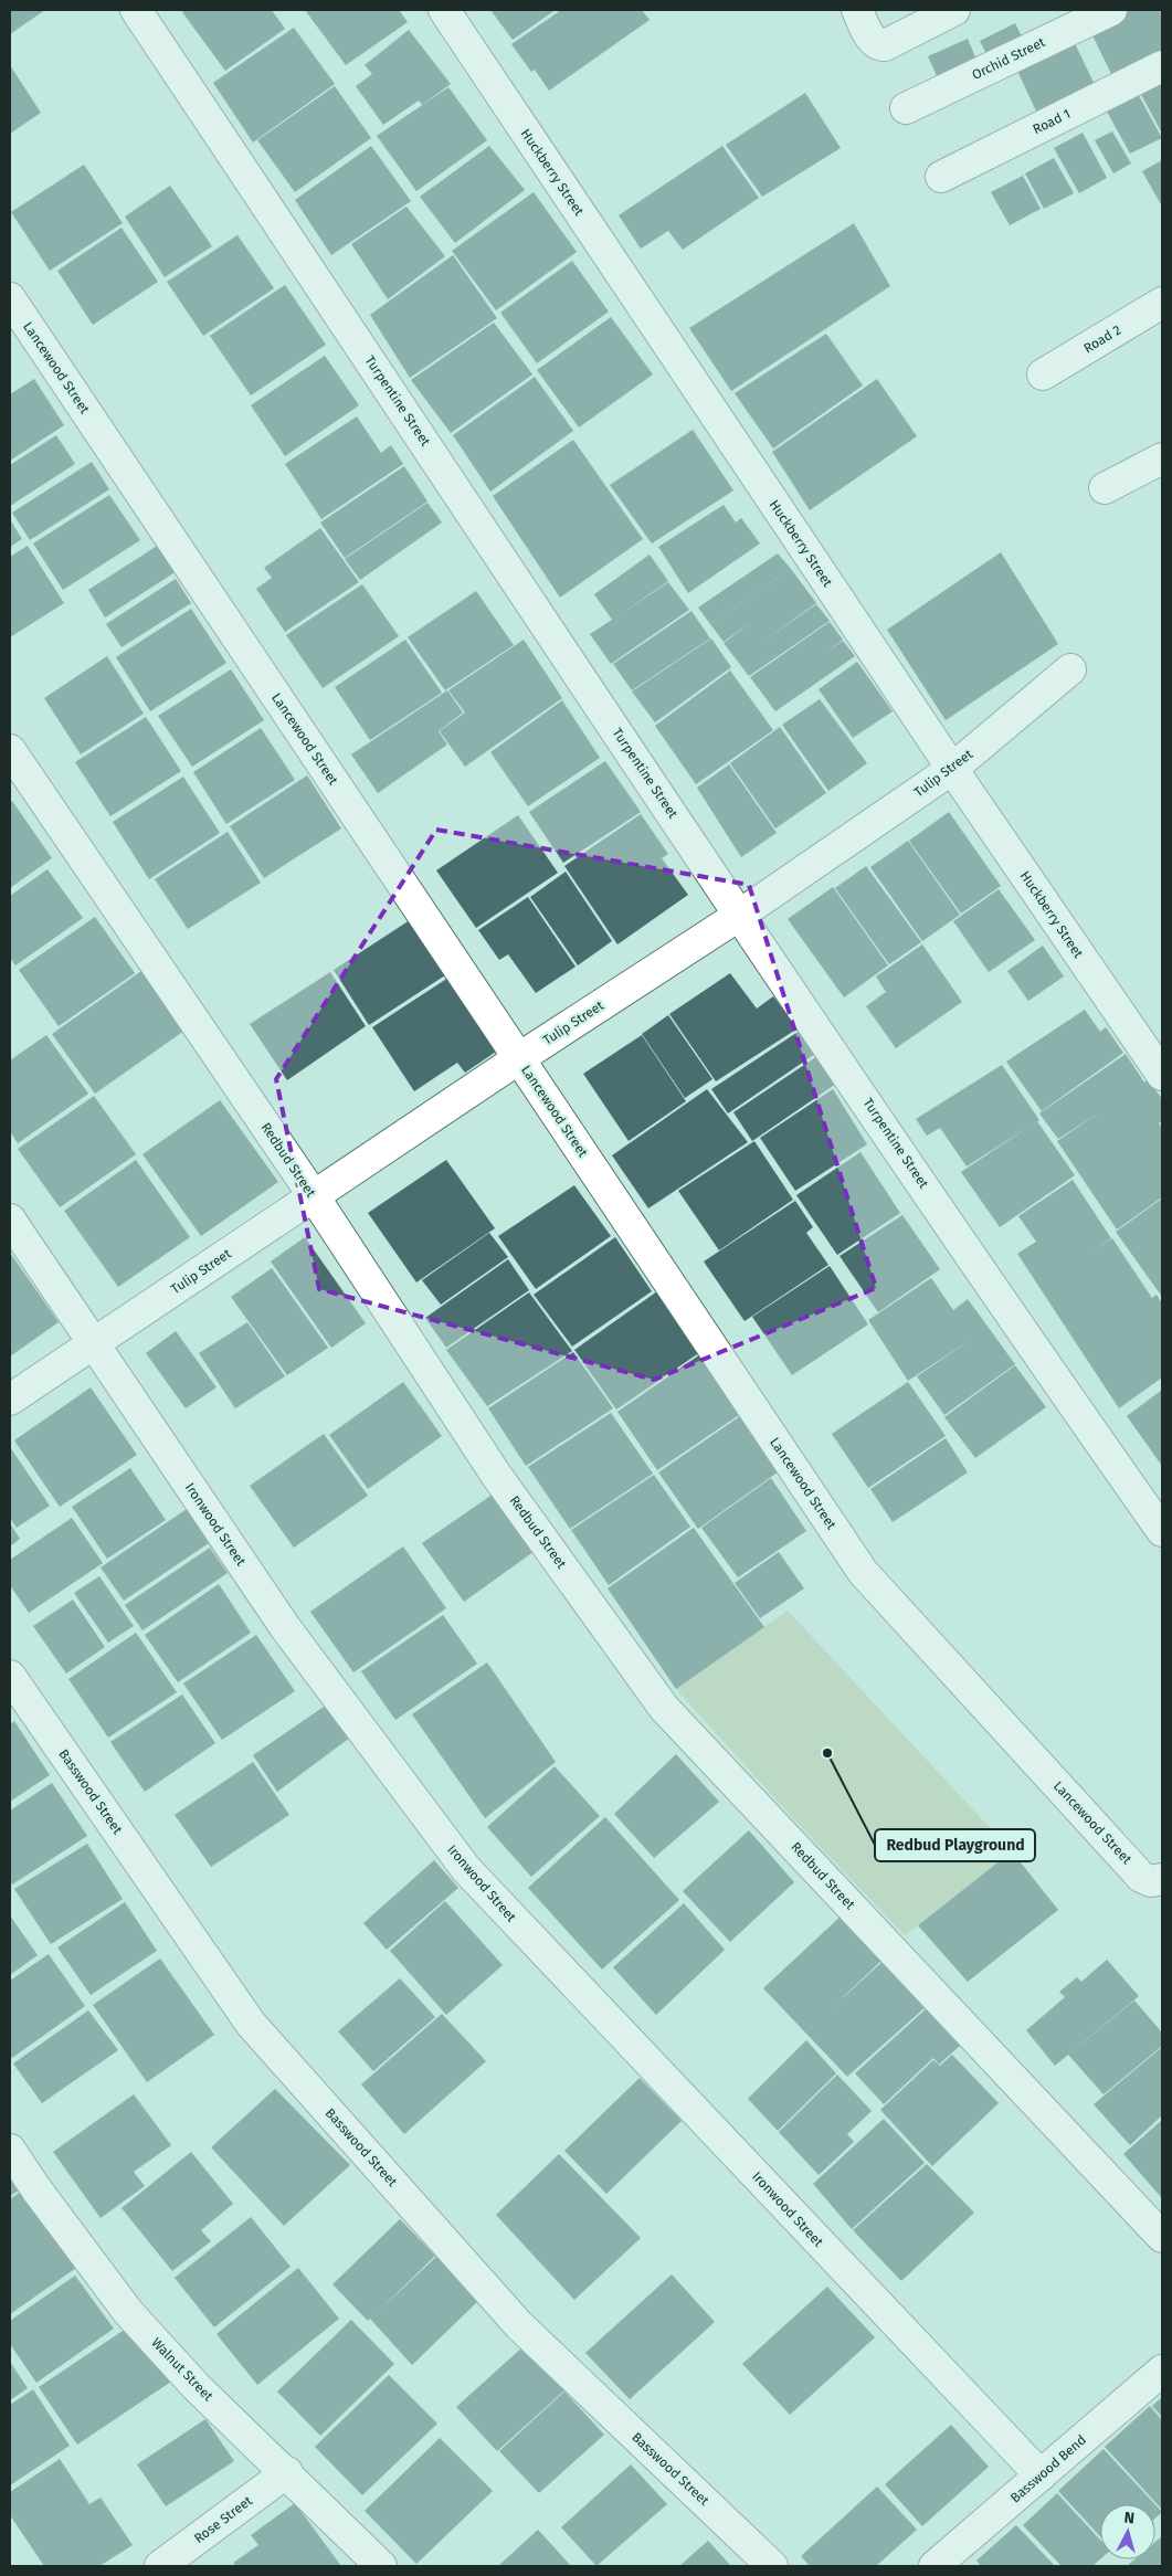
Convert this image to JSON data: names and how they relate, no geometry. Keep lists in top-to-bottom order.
{
  "streets": {
    "street": [
      "Orchid Street",
      "Road 1",
      "Huckberry Street",
      "Road 2",
      "Lancewood Street",
      "Turpentine Street",
      "Tulip Street",
      "Redbud Street",
      "Ironwood Street",
      "Basswood Street",
      "Walnut Street",
      "Basswood Bend",
      "Rose Street"
    ]
  },
  "crossings": [
    ["Huckberry Street", "Tulip Street"],
    ["Lancewood Street", "Tulip Street"],
    ["Turpentine Street", "Tulip Street"],
    ["Tulip Street", "Redbud Street"],
    ["Tulip Street", "Ironwood Street"],
    ["Ironwood Street", "Basswood Bend"],
    ["Walnut Street", "Rose Street"]
  ],
  "places": ["Redbud Playground"],
  "north": "top"
}
